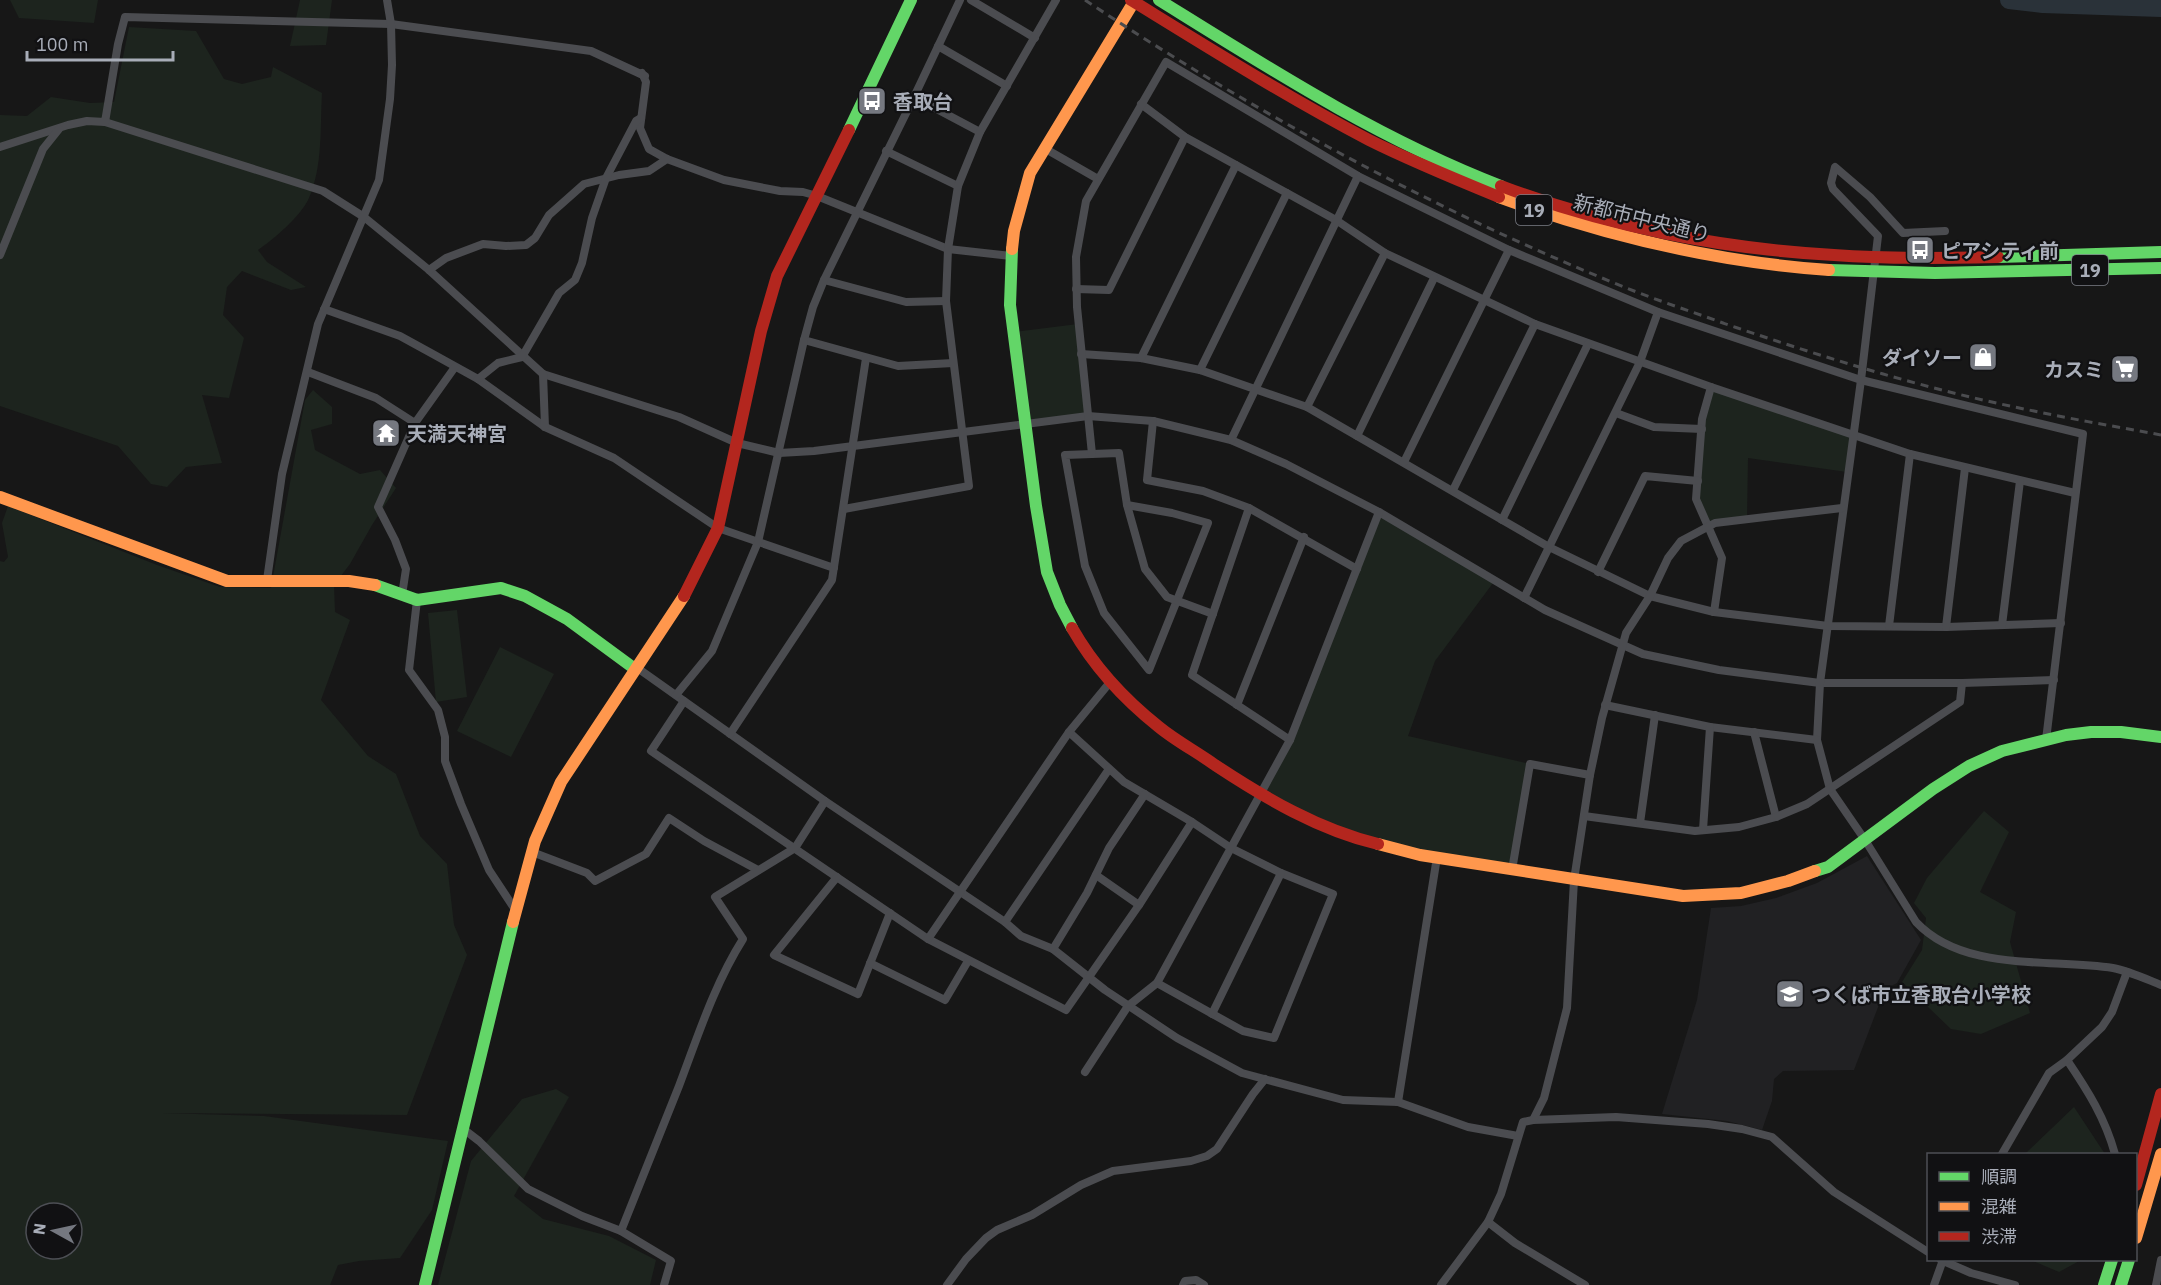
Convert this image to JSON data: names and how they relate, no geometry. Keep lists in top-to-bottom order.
{
  "streets": {
    "street": ["19", "新都市中央通り"]
  },
  "places": {
    "bus stop": ["香取台", "ピアシティ前"],
    "shop": ["ダイソー"],
    "supermarket": ["カスミ"],
    "temple": ["天満天神宮"],
    "school or university": ["つくば市立香取台小学校"]
  },
  "legend": ["順調", "混雑", "渋滞"],
  "scale_bar": "100 m",
  "north": "left"
}
